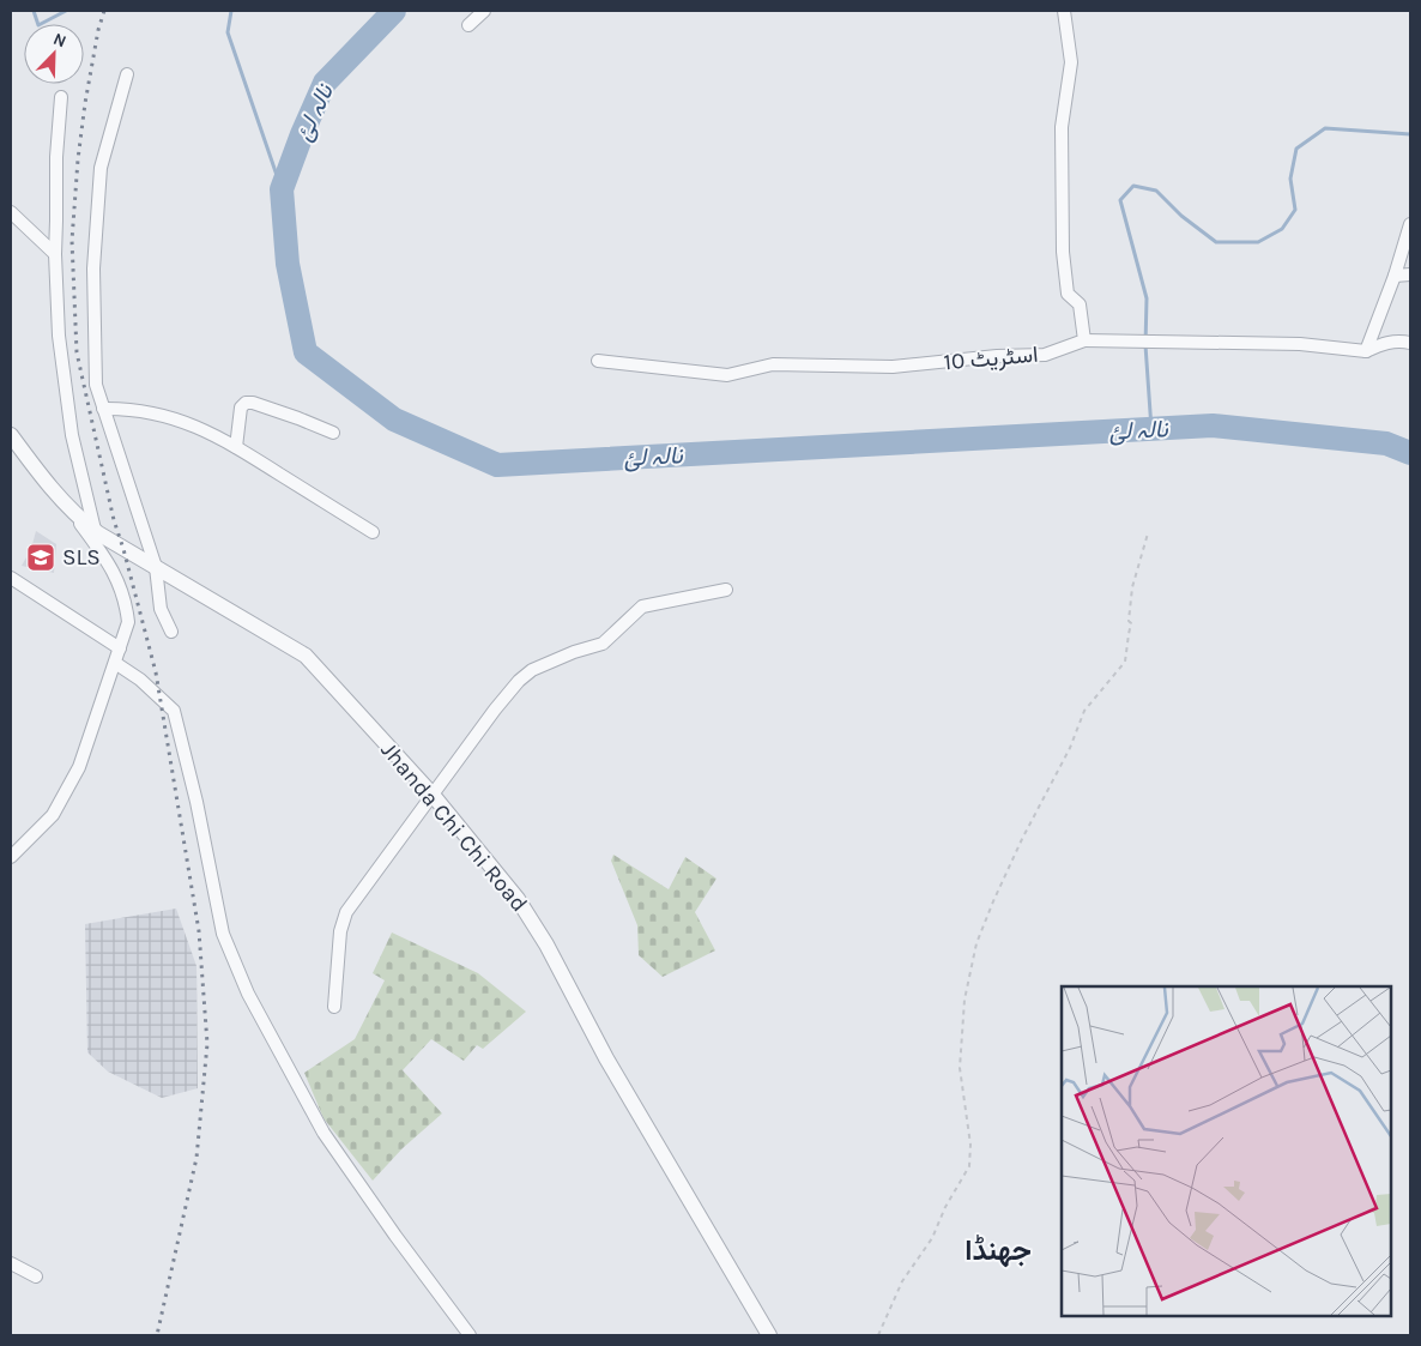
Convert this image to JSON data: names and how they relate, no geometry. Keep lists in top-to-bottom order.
{
  "streets": {
    "street": ["اسٹریٹ 10", "Jhanda Chi Chi Road"]
  },
  "districts": ["جھنڈا"],
  "water": ["نالہ لئ"],
  "places": {
    "school or university": ["SLS"]
  },
  "north": "top right"
}
